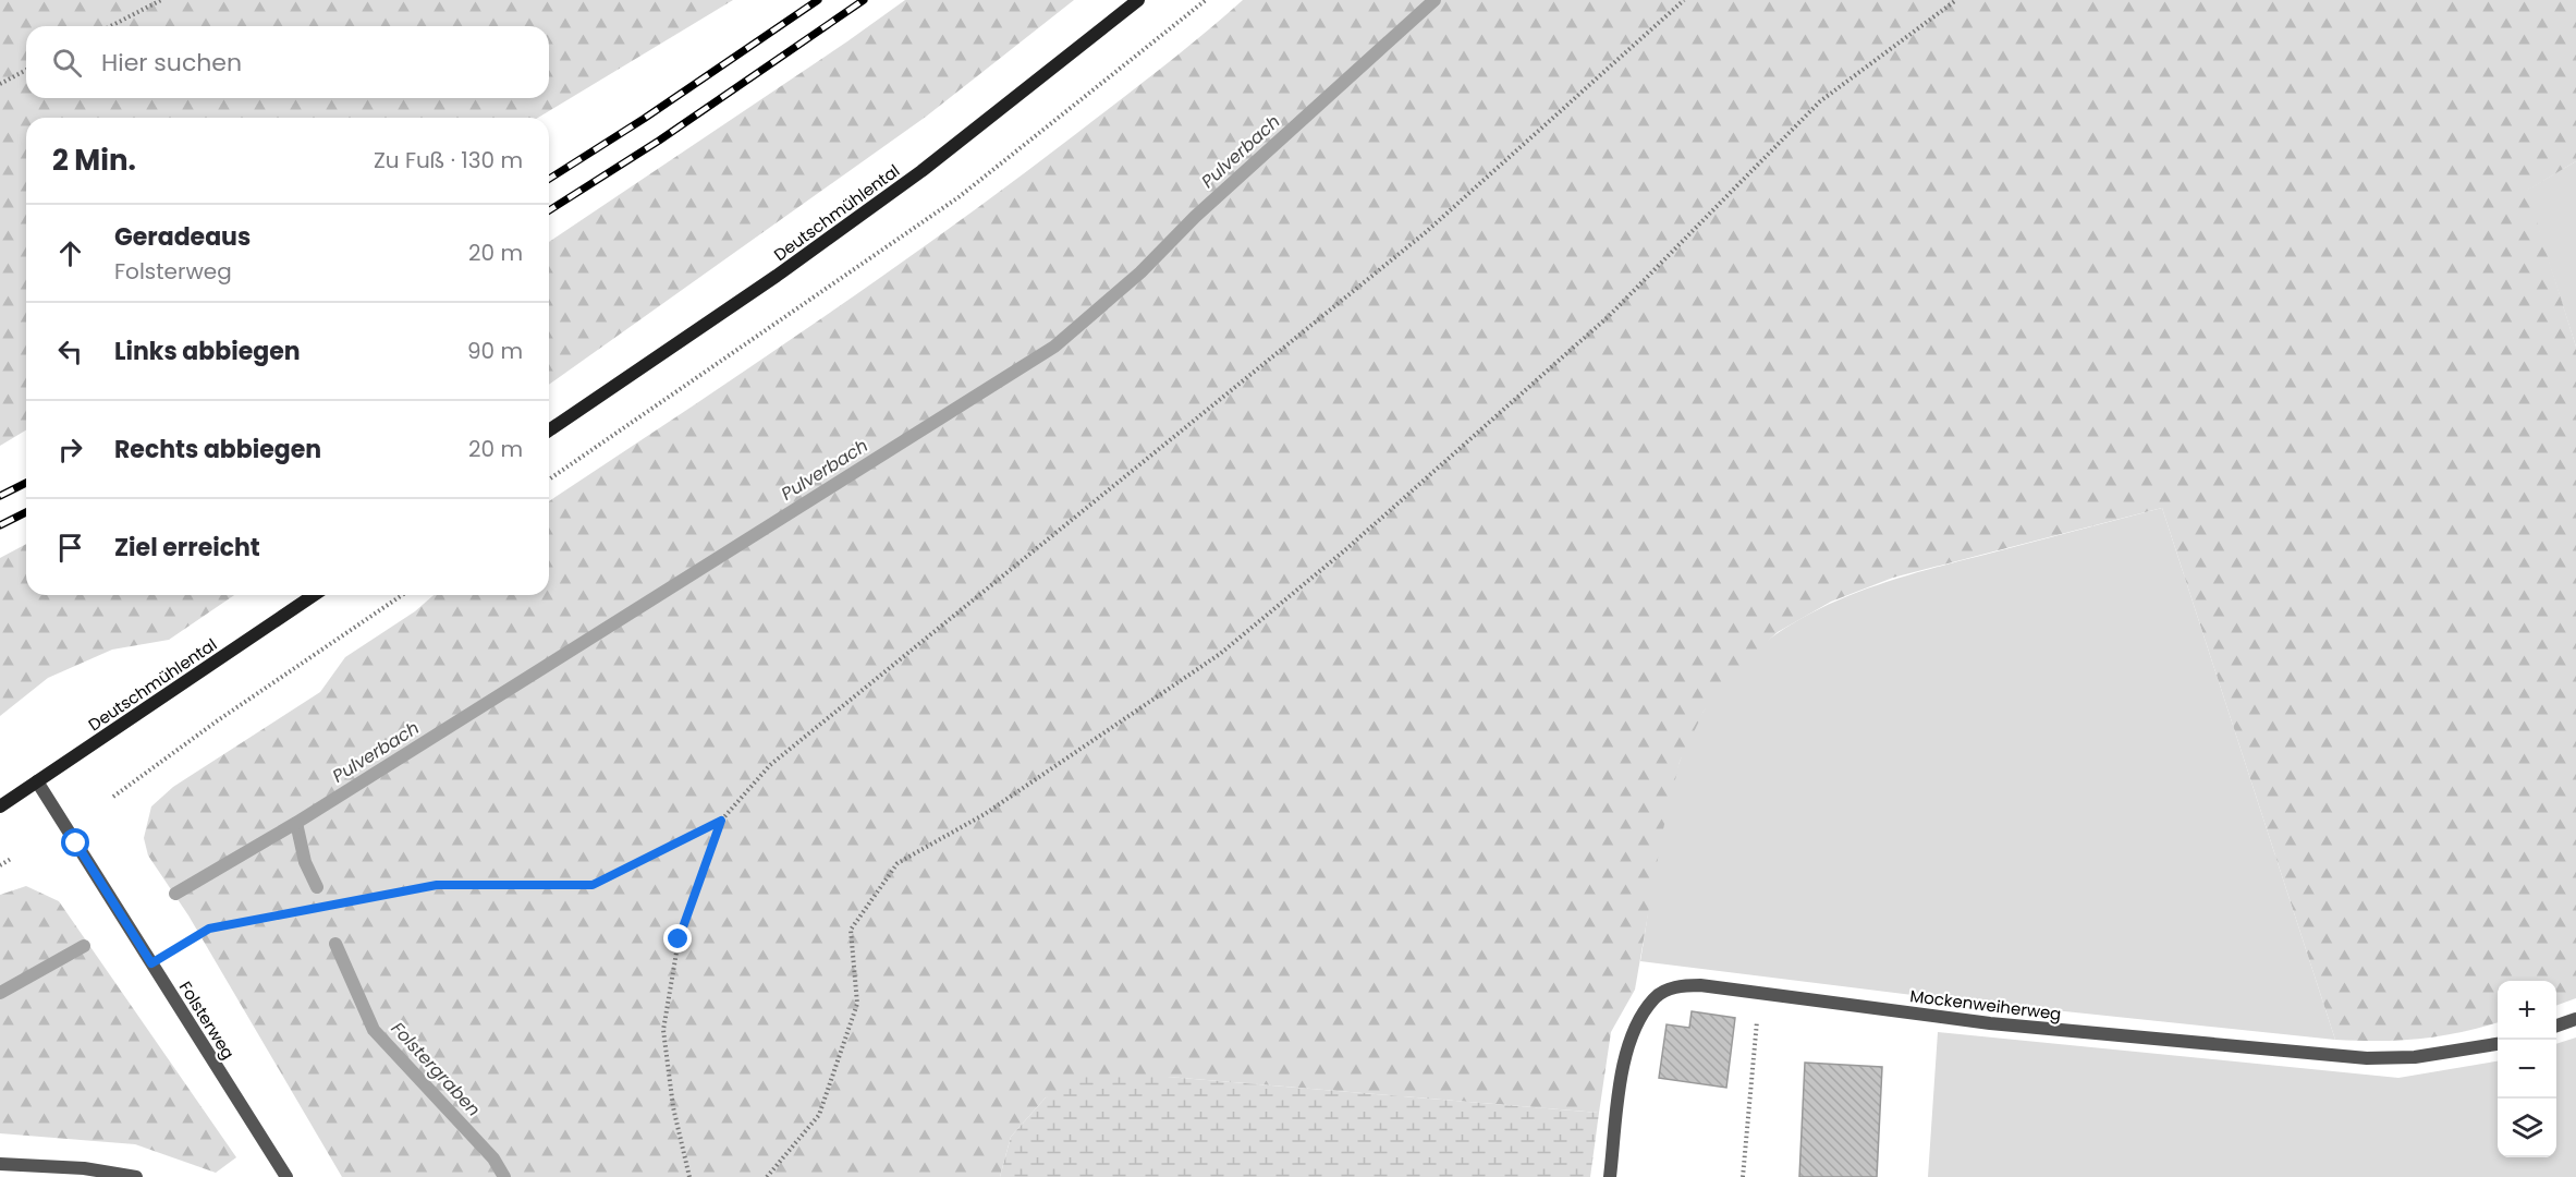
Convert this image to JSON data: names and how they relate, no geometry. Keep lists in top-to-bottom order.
{
  "streets": {
    "main road": ["Deutschmühlental"],
    "street": ["Mockenweiherweg", "Folsterweg"]
  },
  "crossings": [
    ["Deutschmühlental", "Folsterweg"]
  ],
  "water": ["Pulverbach", "Folstergraben"],
  "page": {
    "search": "Hier suchen",
    "heading": ["2 Min.", "Zu Fuß · 130 m"],
    "list": [
      ["Geradeaus", "Folsterweg", "20 m"],
      ["Links abbiegen", "90 m"],
      ["Rechts abbiegen", "20 m"],
      "Ziel erreicht"
    ],
    "map_buttons": ["+", "−"]
  }
}
